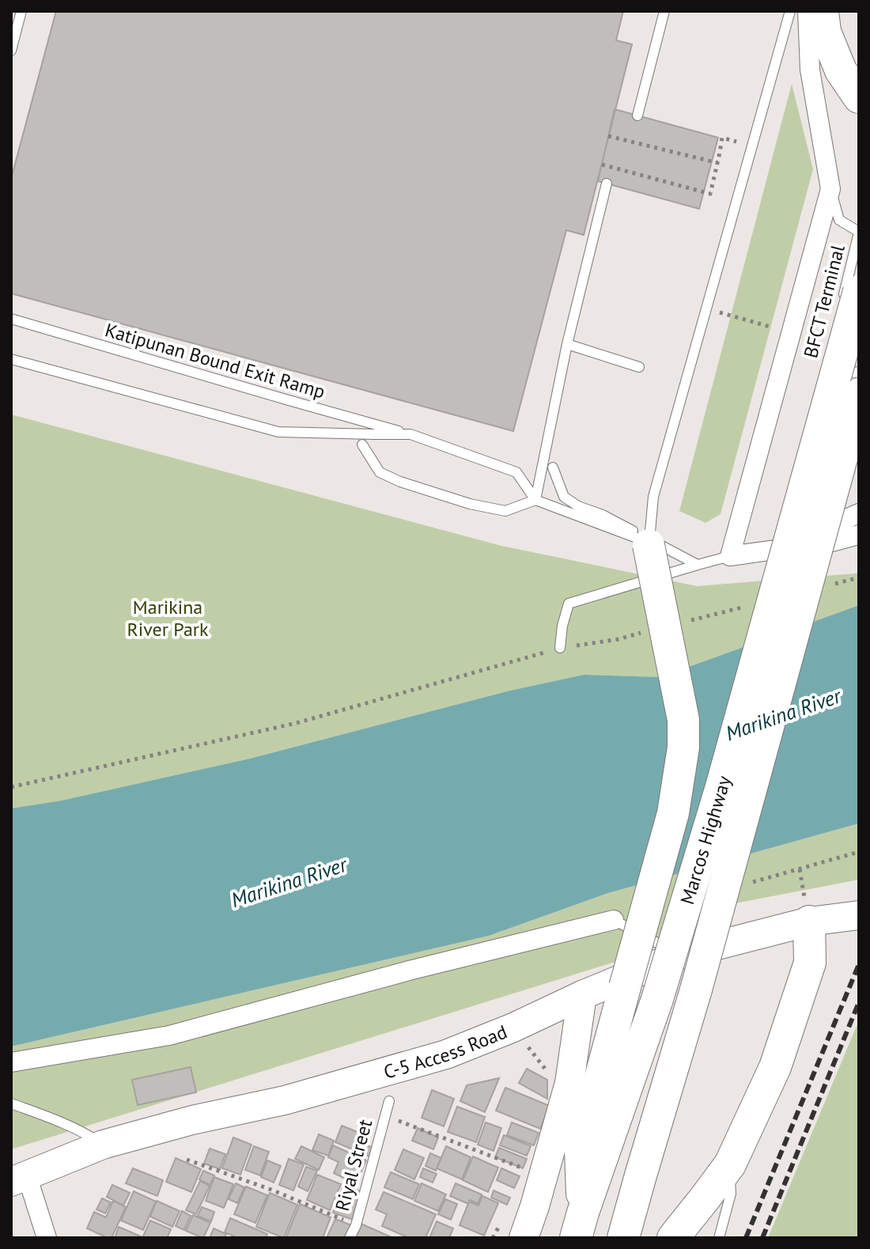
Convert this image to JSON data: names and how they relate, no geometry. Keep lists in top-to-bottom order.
{
  "streets": {
    "main road": ["Marcos Highway"],
    "street": ["C-5 Access Road"],
    "lane": ["BFCT Terminal", "Katipunan Bound Exit Ramp", "Riyal Street"]
  },
  "crossings": [
    ["BFCT Terminal", "Marcos Highway"]
  ],
  "water": ["Marikina River"],
  "parks": ["Marikina River Park"]
}
